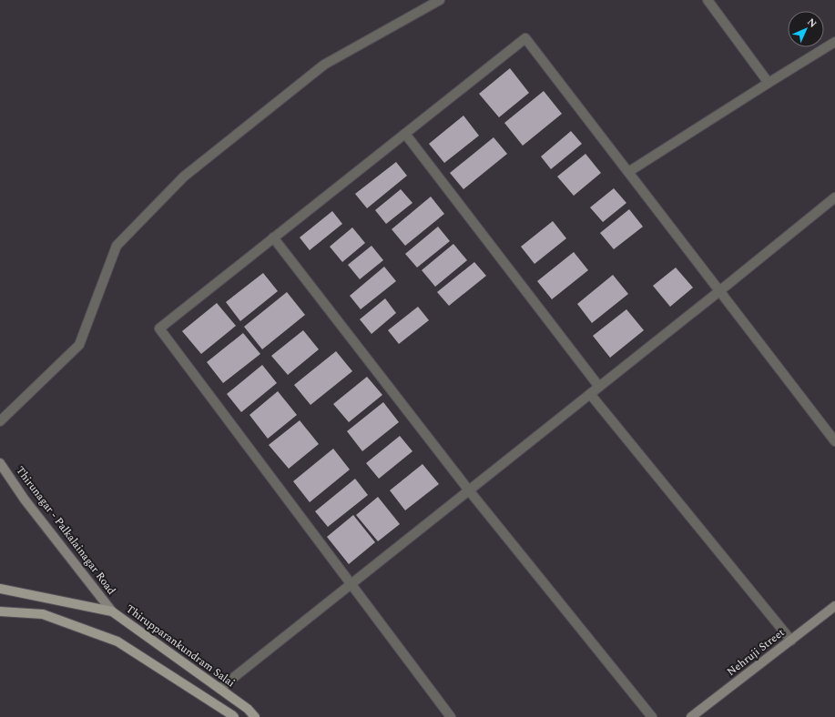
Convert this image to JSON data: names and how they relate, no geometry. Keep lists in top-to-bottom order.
{
  "streets": {
    "main road": ["Thirunagar - Palkalainagar Road", "Thirupparankundram Salai", "Nehruji Street"]
  },
  "crossings": [
    ["Thirunagar - Palkalainagar Road", "Thirupparankundram Salai"]
  ],
  "north": "top right"
}
